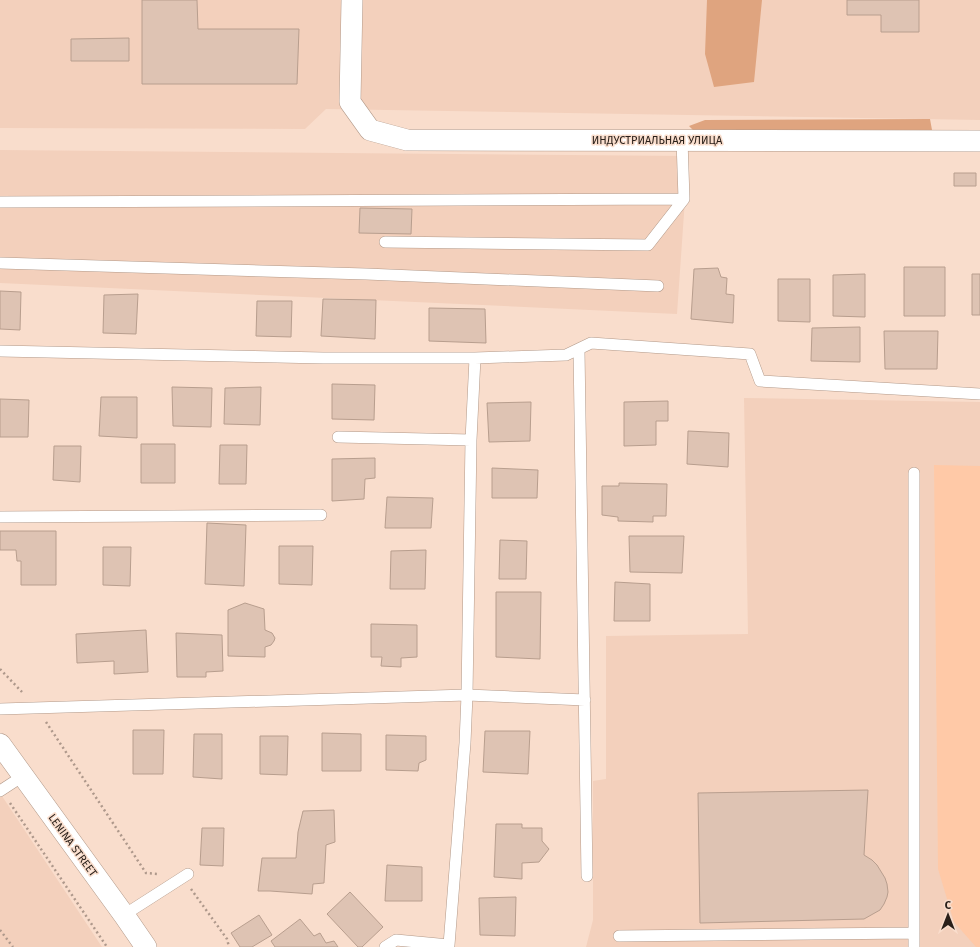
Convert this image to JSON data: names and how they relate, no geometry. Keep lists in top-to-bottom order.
{
  "streets": {
    "street": ["ИНДУСТРИАЛЬНАЯ УЛИЦА", "LENINA STREET"]
  },
  "north": "top"
}
